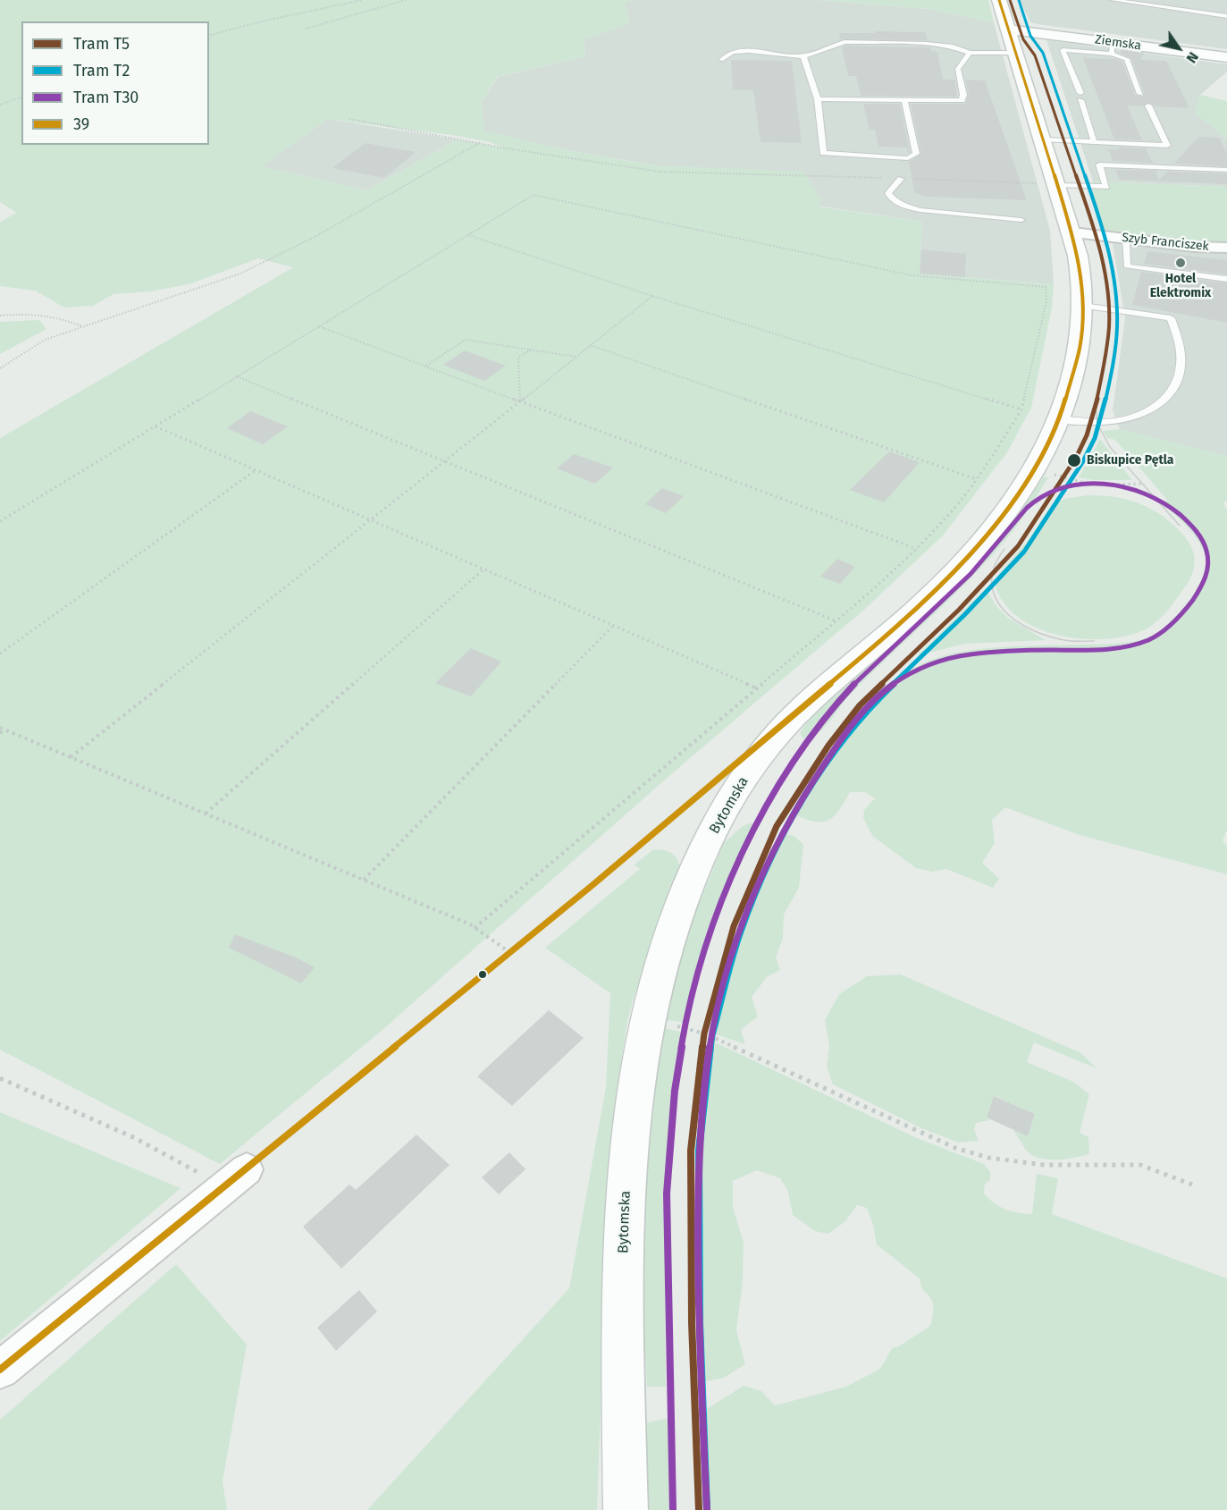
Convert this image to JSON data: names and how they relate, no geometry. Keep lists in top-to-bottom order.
{
  "streets": {
    "street": ["Ziemska", "Szyb Franciszek", "Bytomska"]
  },
  "crossings": [
    ["Ziemska", "Bytomska"],
    ["Szyb Franciszek", "Bytomska"]
  ],
  "places": ["Hotel Elektromix", "Biskupice Pętla"],
  "lines": [
    "tram line T5",
    "tram line T2",
    "transit line 39",
    "tram line T30"
  ],
  "legend": [
    "Tram T5",
    "Tram T2",
    "Tram T30",
    "39"
  ],
  "north": "bottom right"
}
